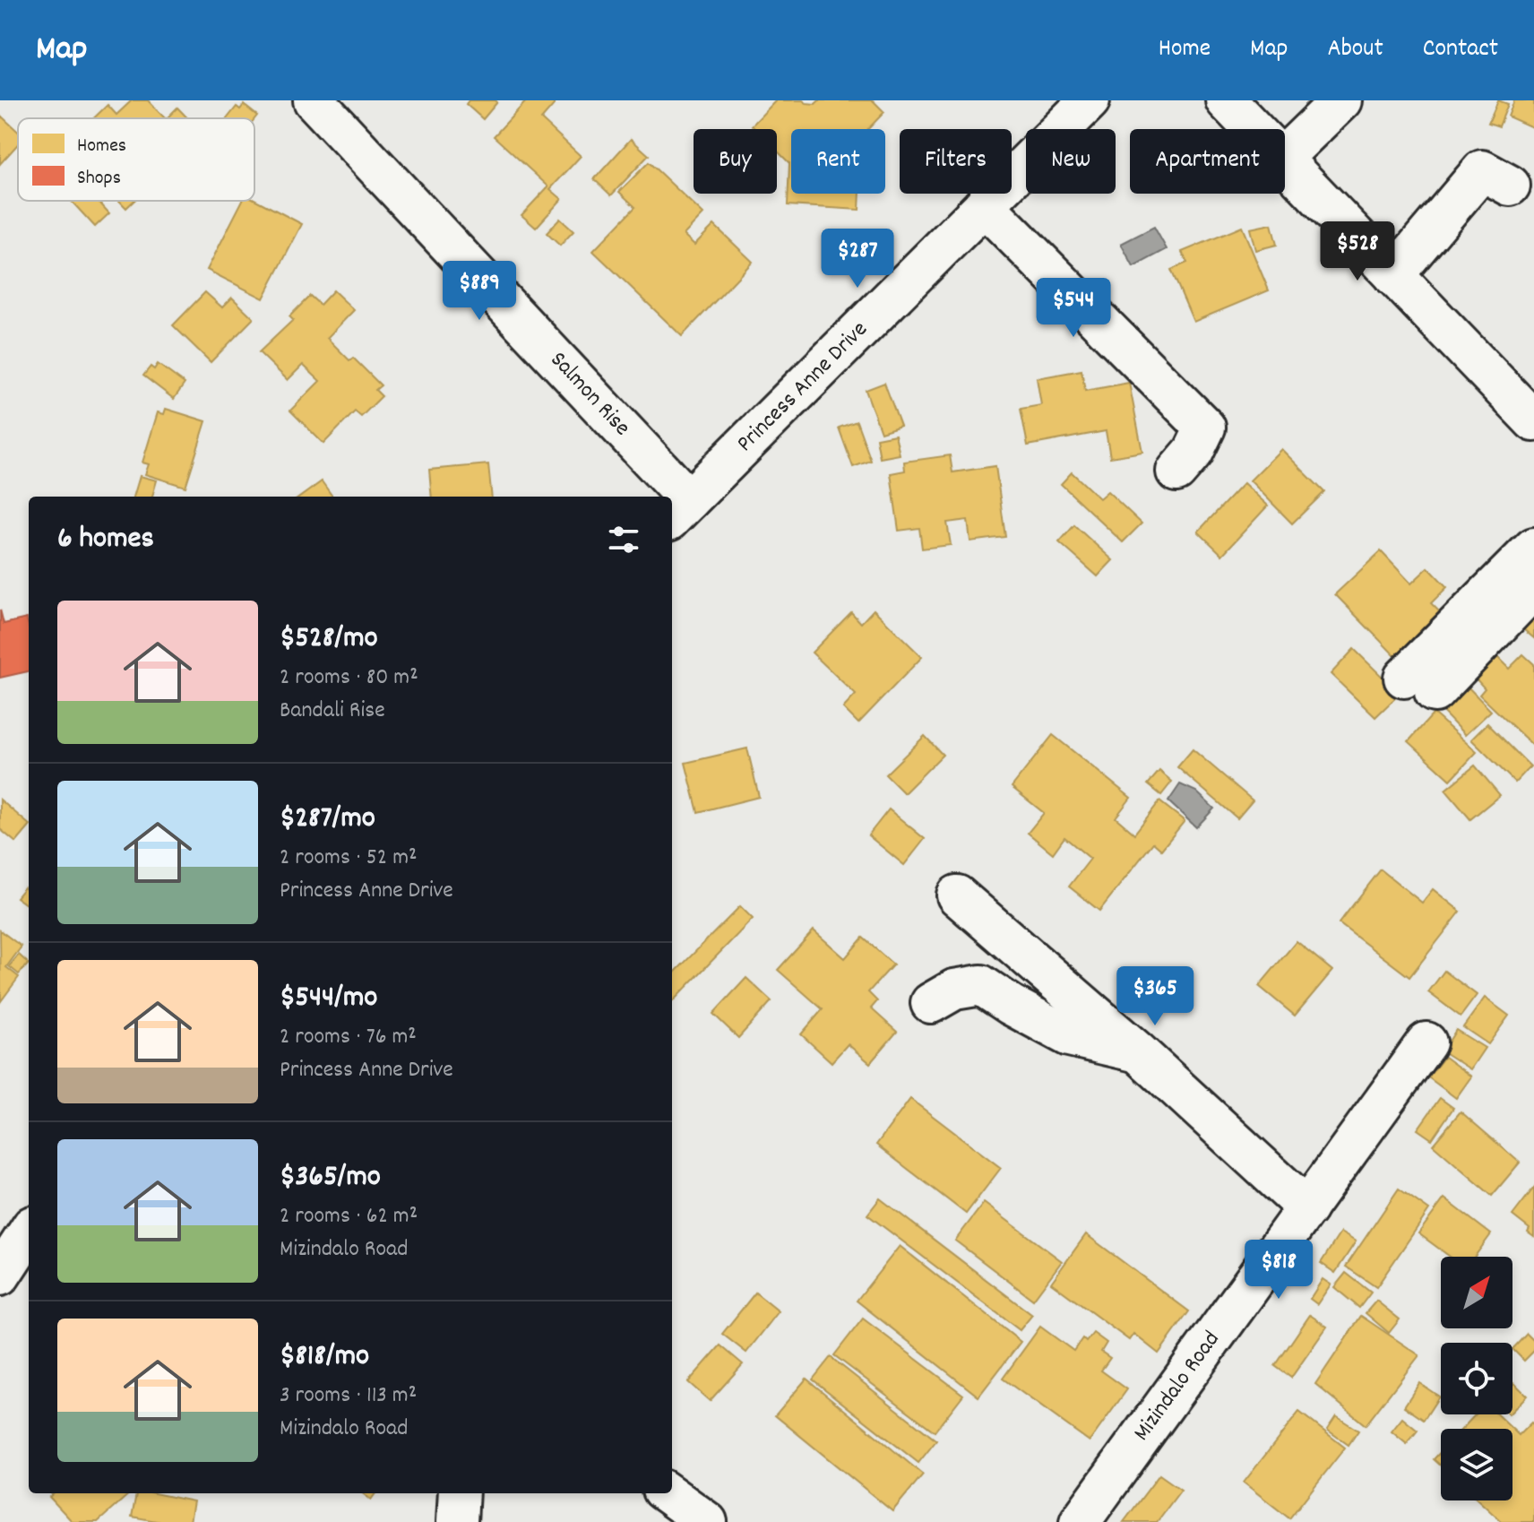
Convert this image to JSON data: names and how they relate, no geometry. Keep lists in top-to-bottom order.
{
  "streets": {
    "street": ["Princess Anne Drive", "Salmon Rise", "Mizindalo Road"]
  },
  "legend": ["Homes", "Shops"],
  "north": "top right",
  "page": {
    "header": "Map",
    "nav": [
      "Home",
      "Map",
      "About",
      "Contact"
    ],
    "chip": [
      "Buy",
      "Rent",
      "Filters",
      "New",
      "Apartment"
    ],
    "price": [
      "$528",
      "$287",
      "$889",
      "$544",
      "$365",
      "$818"
    ],
    "heading": "6 homes",
    "list": [
      {
        "name": "$528/mo",
        "note": "2 rooms · 80 m² · Bandali Rise"
      },
      {
        "name": "$287/mo",
        "note": "2 rooms · 52 m² · Princess Anne Drive"
      },
      {
        "name": "$544/mo",
        "note": "2 rooms · 76 m² · Princess Anne Drive"
      },
      {
        "name": "$365/mo",
        "note": "2 rooms · 62 m² · Mizindalo Road"
      },
      {
        "name": "$818/mo",
        "note": "3 rooms · 113 m² · Mizindalo Road"
      }
    ]
  }
}
